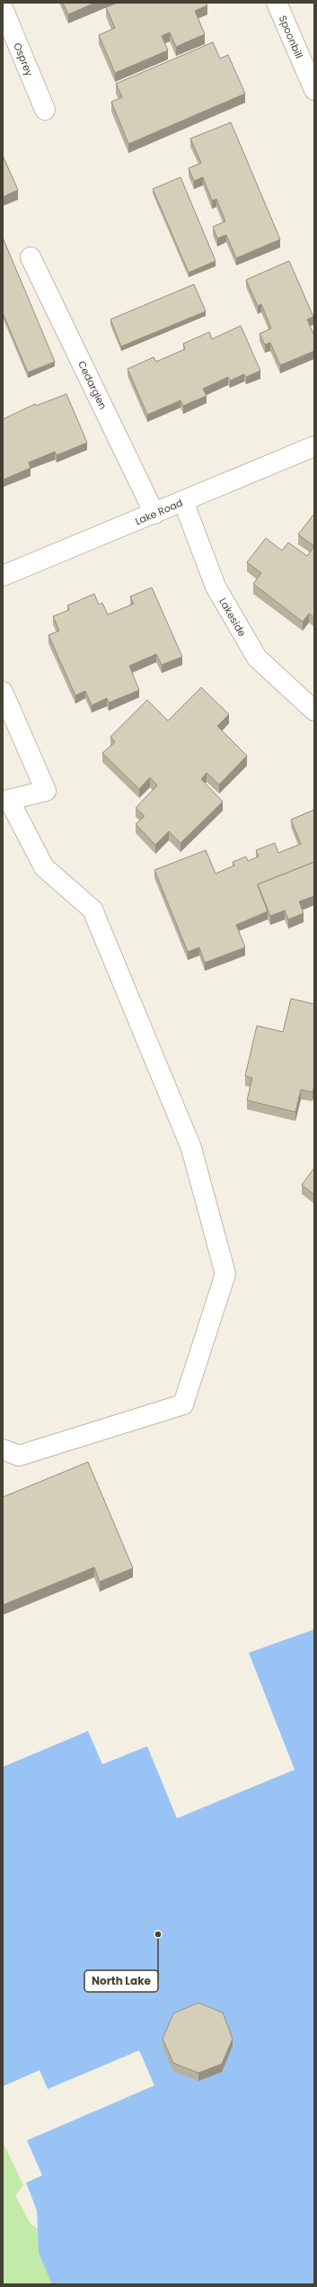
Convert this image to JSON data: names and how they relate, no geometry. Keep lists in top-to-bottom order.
{
  "streets": {
    "street": [
      "Spoonbill",
      "Osprey",
      "Cedarglen",
      "Lake Road",
      "Lakeside"
    ]
  },
  "crossings": [
    ["Cedarglen", "Lake Road"],
    ["Lake Road", "Lakeside"]
  ],
  "places": ["North Lake"]
}
